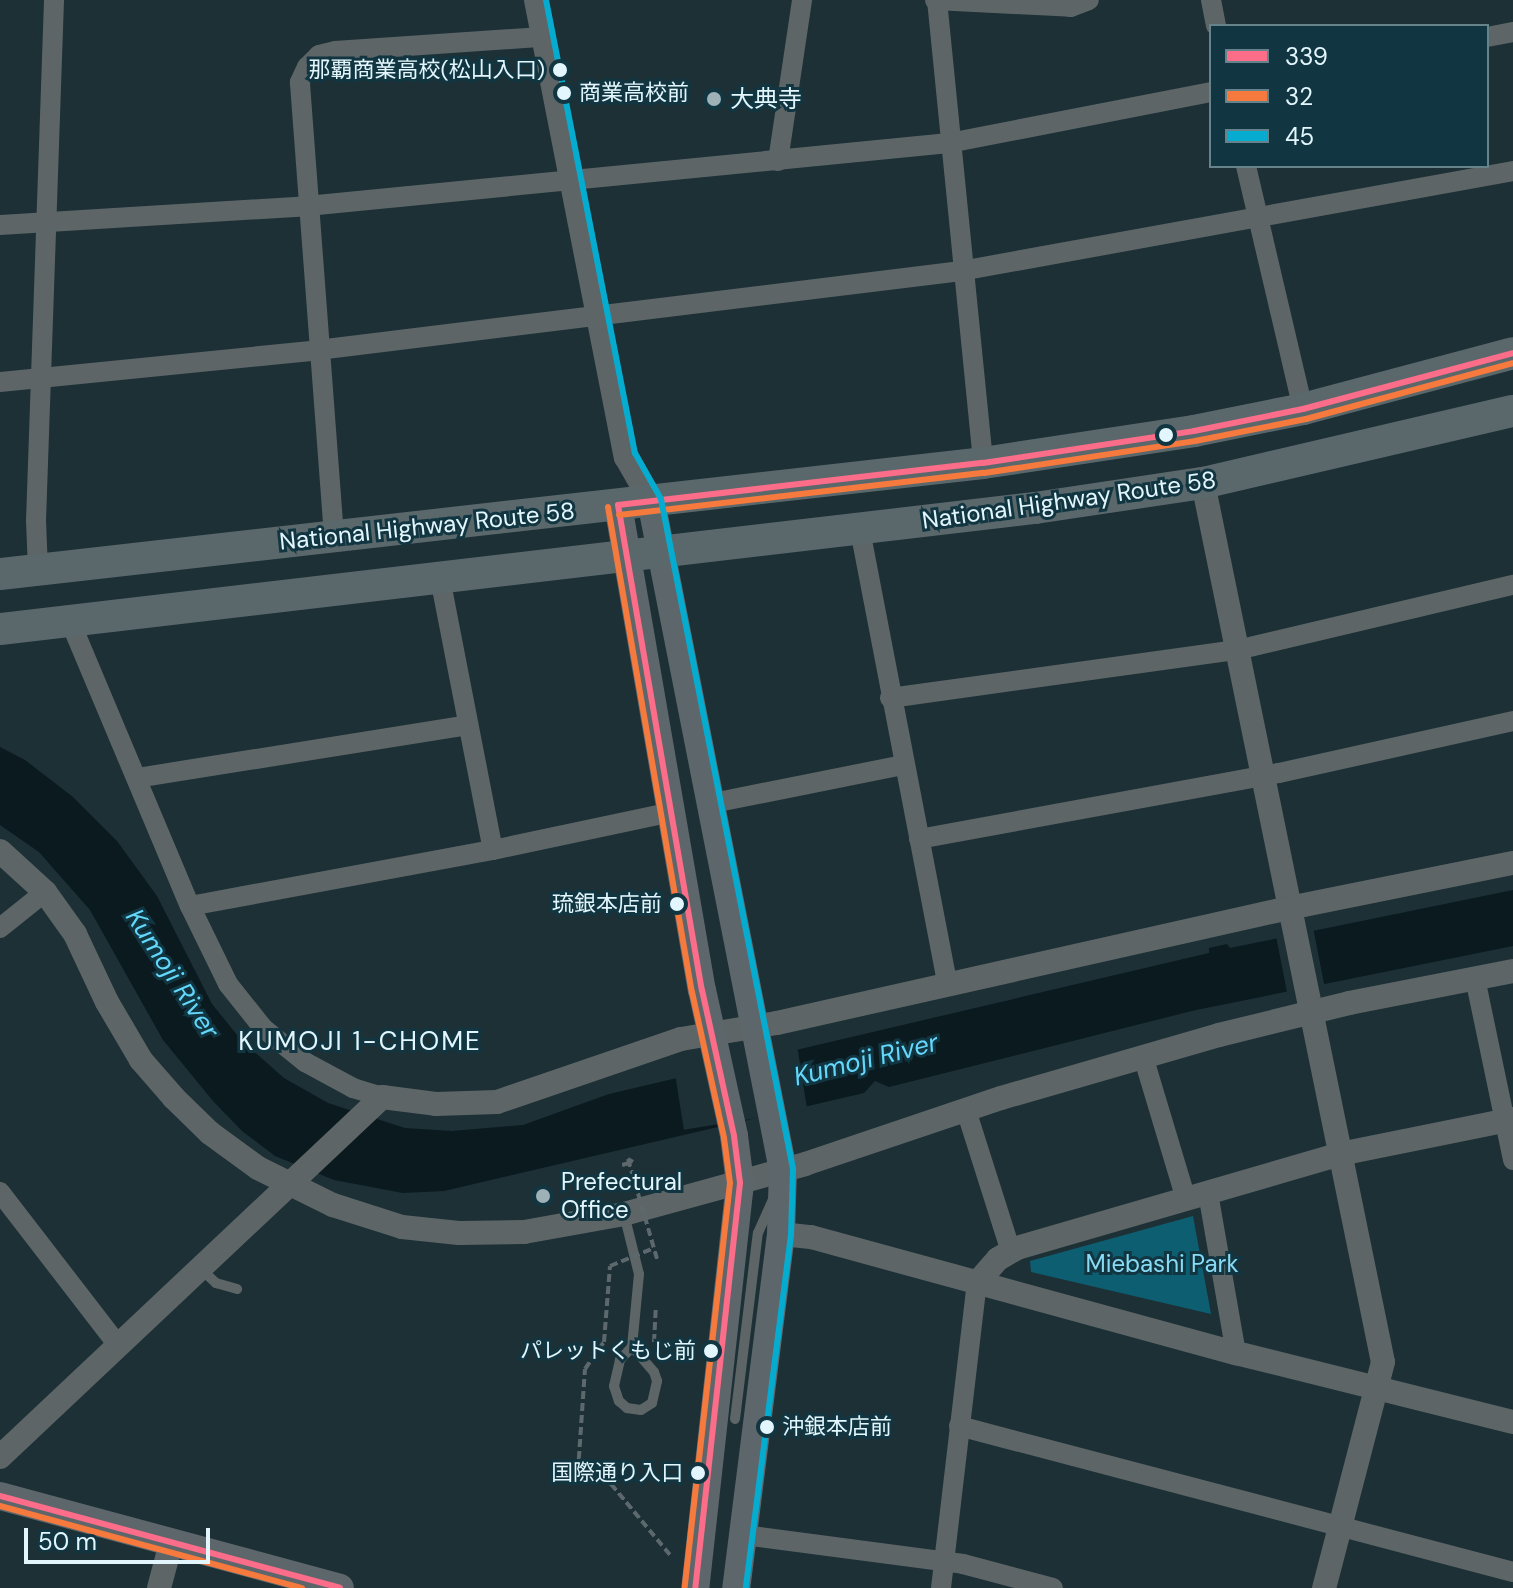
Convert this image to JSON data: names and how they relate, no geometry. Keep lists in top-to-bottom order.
{
  "streets": {
    "highway": ["National Highway Route 58"]
  },
  "districts": ["KUMOJI 1-CHOME"],
  "water": ["Kumoji River"],
  "parks": ["Miebashi Park"],
  "places": [
    "那覇商業高校(松山入口)",
    "商業高校前",
    "大典寺",
    "琉銀本店前",
    "Prefectural Office",
    "パレットくもじ前",
    "沖銀本店前",
    "国際通り入口"
  ],
  "lines": ["transit line 45", "transit line 339", "transit line 32"],
  "legend": ["339", "32", "45"],
  "scale_bar": "50 m"
}
